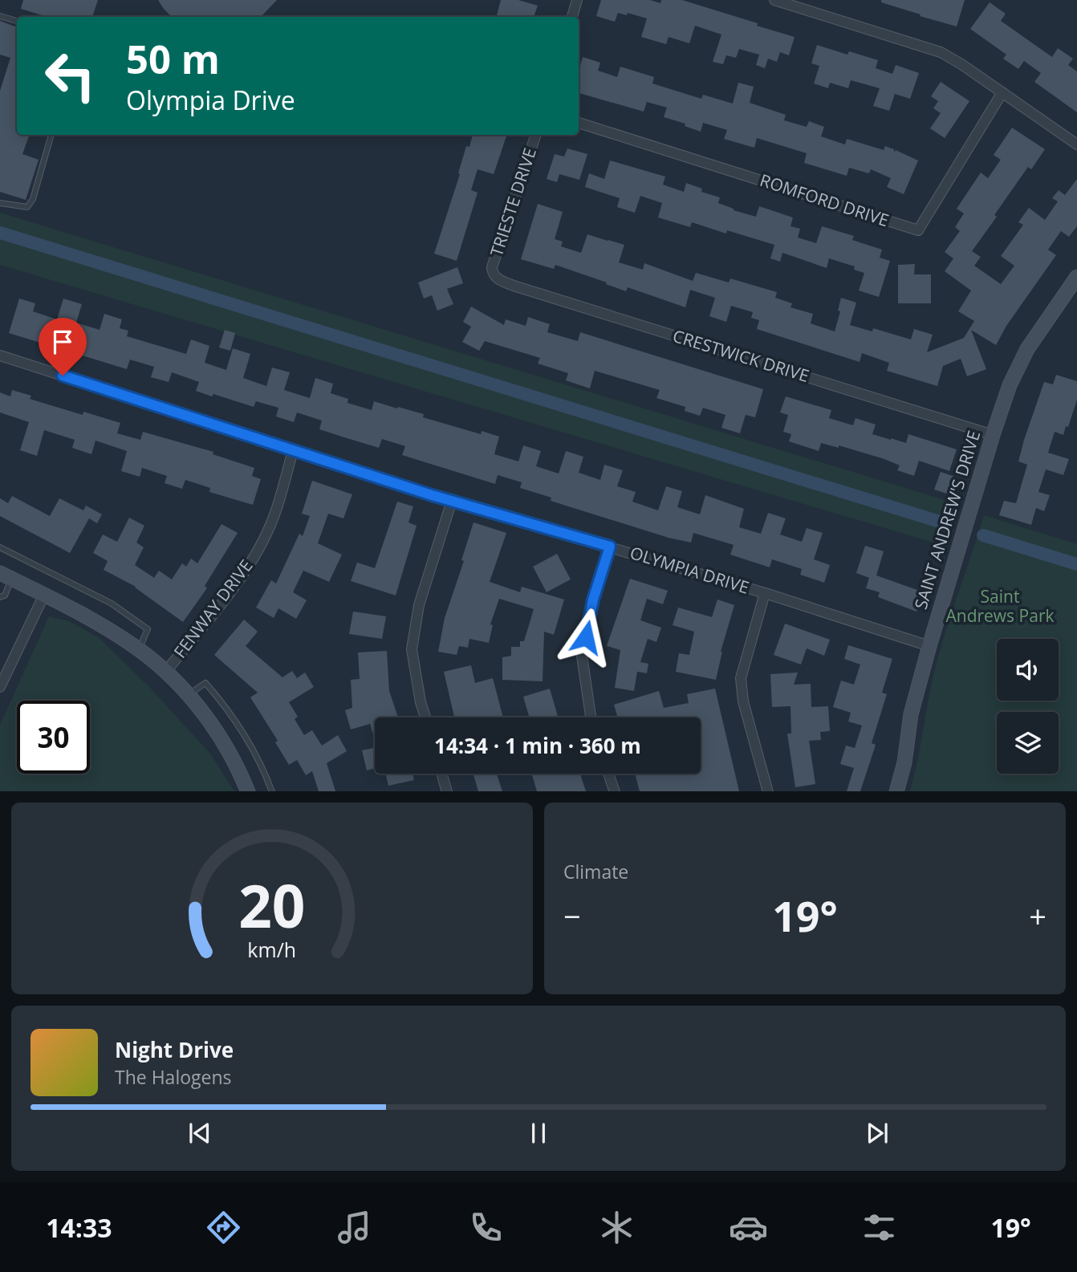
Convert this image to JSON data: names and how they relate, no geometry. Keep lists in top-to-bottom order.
{
  "streets": {
    "street": [
      "ROMFORD DRIVE",
      "TRIESTE DRIVE",
      "CRESTWICK DRIVE",
      "SAINT ANDREW'S DRIVE",
      "OLYMPIA DRIVE",
      "FENWAY DRIVE"
    ]
  },
  "crossings": [
    ["TRIESTE DRIVE", "CRESTWICK DRIVE"],
    ["CRESTWICK DRIVE", "SAINT ANDREW'S DRIVE"],
    ["SAINT ANDREW'S DRIVE", "OLYMPIA DRIVE"],
    ["OLYMPIA DRIVE", "FENWAY DRIVE"]
  ],
  "parks": ["Saint Andrews Park"],
  "page": {
    "turn": ["50 m", "Olympia Drive"],
    "limit": "30",
    "trip": "14:34 · 1 min · 360 m",
    "tile": "Climate",
    "heat": ["−", "19°", "+"],
    "song": ["Night Drive", "The Halogens"],
    "tabs": ["14:33", "19°"],
    "gauge": ["20", "km/h"]
  }
}
